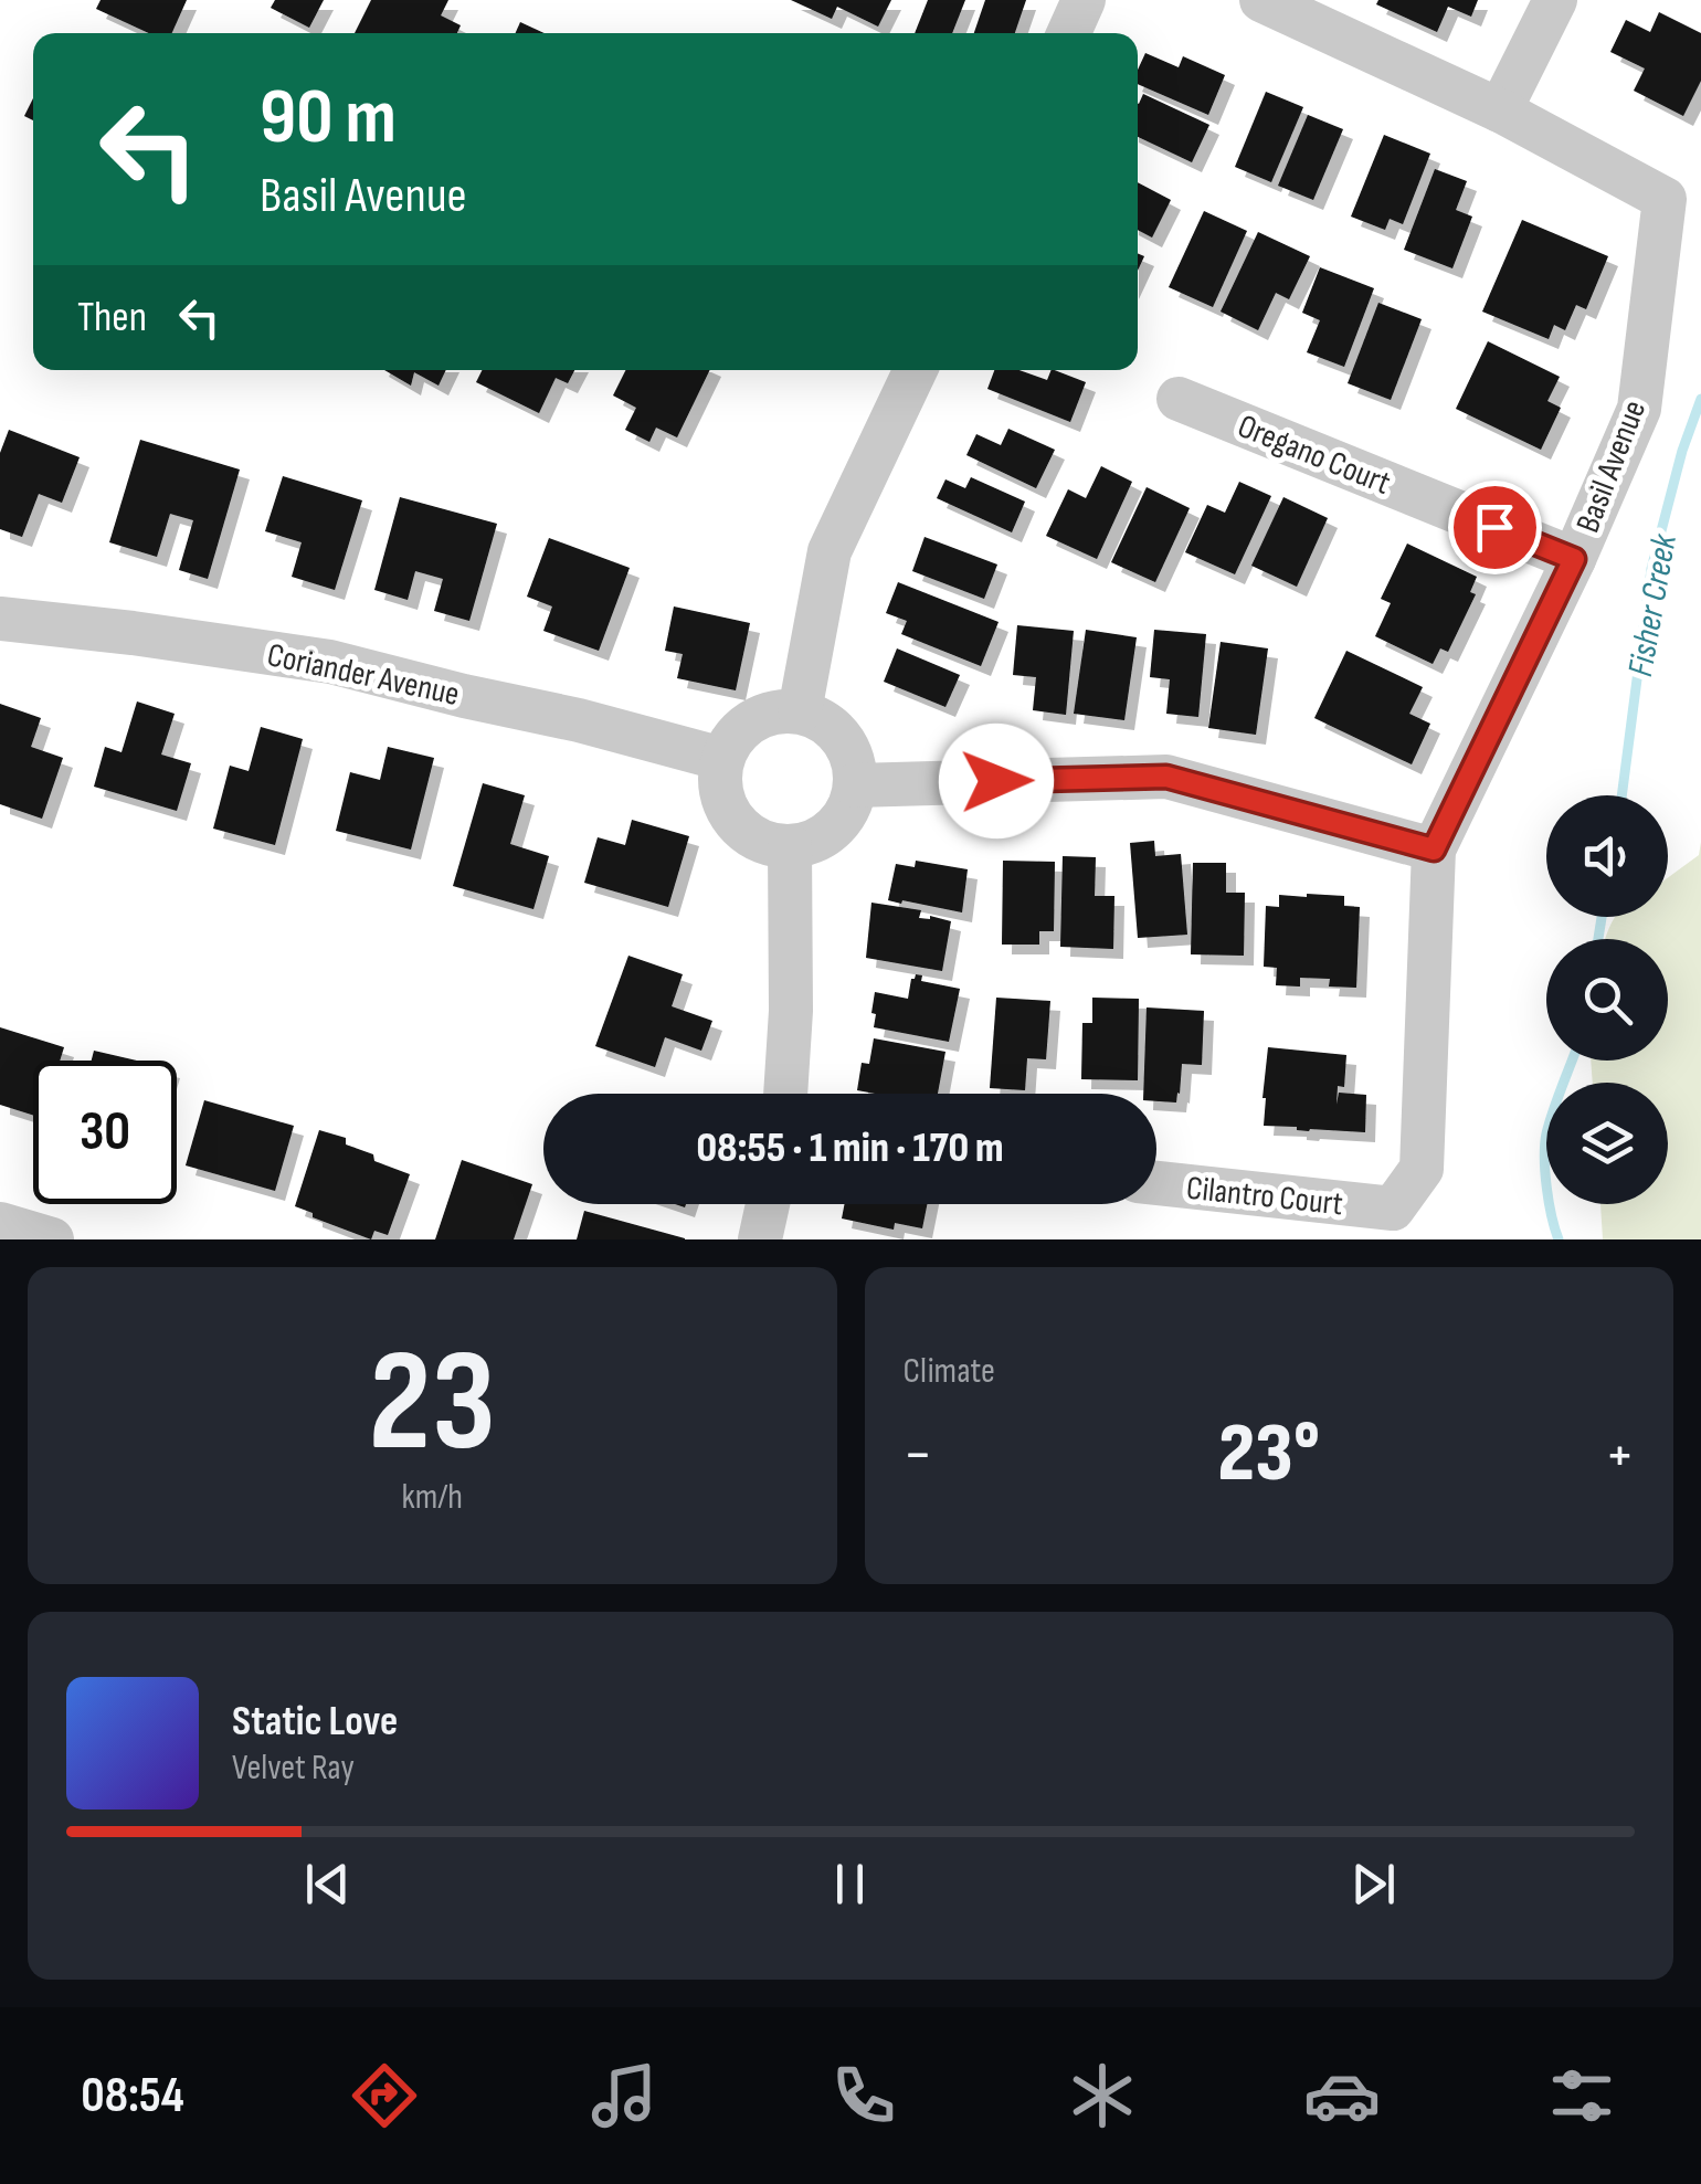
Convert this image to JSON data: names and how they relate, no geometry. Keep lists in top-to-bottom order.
{
  "streets": {
    "street": [
      "Oregano Court",
      "Basil Avenue",
      "Coriander Avenue",
      "Cilantro Court"
    ]
  },
  "crossings": [
    ["Oregano Court", "Basil Avenue"],
    ["Basil Avenue", "Cilantro Court"]
  ],
  "water": ["Fisher Creek"],
  "page": {
    "turn": ["90 m", "Basil Avenue"],
    "then": "Then",
    "limit": "30",
    "trip": "08:55 · 1 min · 170 m",
    "tile": [
      ["23", "km/h"],
      "Climate"
    ],
    "heat": ["−", "23°", "+"],
    "song": ["Static Love", "Velvet Ray"],
    "tabs": "08:54"
  }
}
